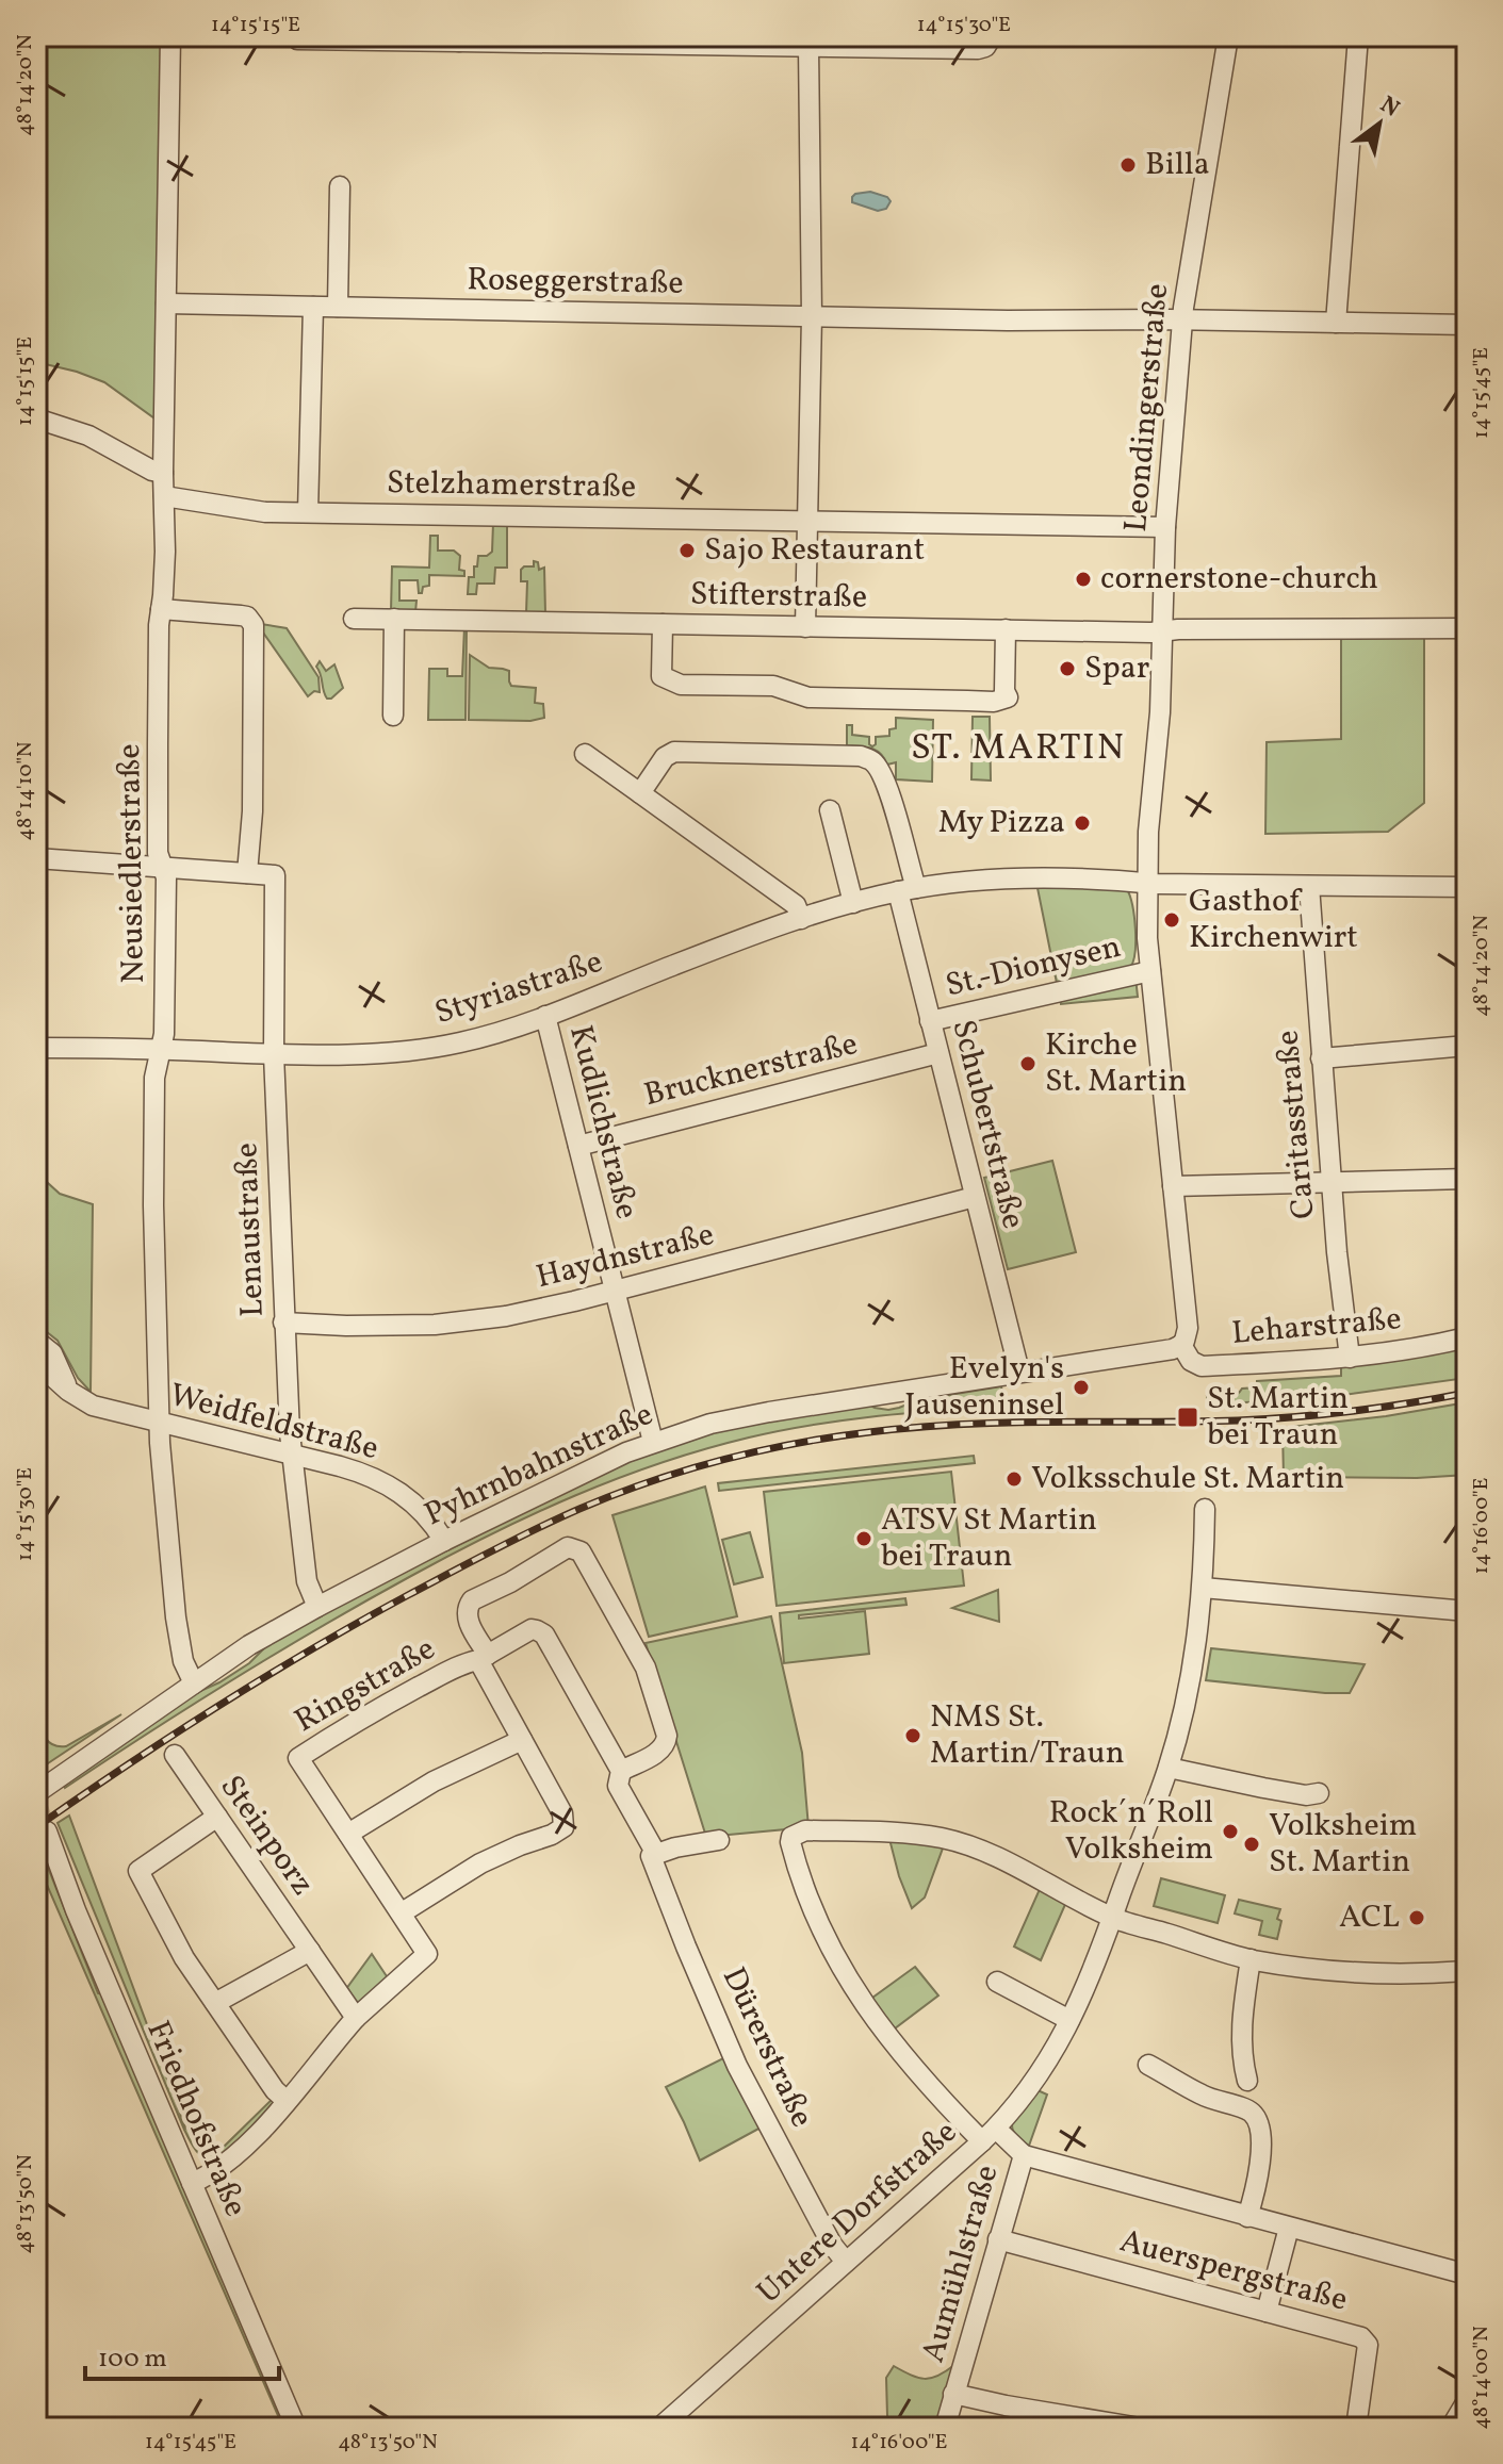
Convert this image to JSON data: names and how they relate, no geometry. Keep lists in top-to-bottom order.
{
  "streets": {
    "street": [
      "Roseggerstraße",
      "Leondingerstraße",
      "Stelzhamerstraße",
      "Stifterstraße",
      "Neusiedlerstraße",
      "St.-Dionysen",
      "Styriastraße",
      "Brucknerstraße",
      "Kudlichstraße",
      "Schubertstraße",
      "Caritasstraße",
      "Lenaustraße",
      "Haydnstraße",
      "Leharstraße",
      "Weidfeldstraße",
      "Pyhrnbahnstraße",
      "Ringstraße",
      "Steinporz",
      "Dürerstraße",
      "Friedhofstraße",
      "Untere Dorfstraße",
      "Aumühlstraße",
      "Auerspergstraße"
    ]
  },
  "crossings": [
    ["Roseggerstraße", "Leondingerstraße"],
    ["Roseggerstraße", "Neusiedlerstraße"],
    ["Leondingerstraße", "Stelzhamerstraße"],
    ["Leondingerstraße", "Stifterstraße"],
    ["Leondingerstraße", "St.-Dionysen"],
    ["Leondingerstraße", "Styriastraße"],
    ["Leondingerstraße", "Leharstraße"],
    ["Leondingerstraße", "Pyhrnbahnstraße"],
    ["Stelzhamerstraße", "Neusiedlerstraße"],
    ["Neusiedlerstraße", "Styriastraße"],
    ["Neusiedlerstraße", "Lenaustraße"],
    ["Neusiedlerstraße", "Weidfeldstraße"],
    ["Neusiedlerstraße", "Pyhrnbahnstraße"],
    ["St.-Dionysen", "Schubertstraße"],
    ["Styriastraße", "Kudlichstraße"],
    ["Styriastraße", "Schubertstraße"],
    ["Styriastraße", "Caritasstraße"],
    ["Styriastraße", "Lenaustraße"],
    ["Brucknerstraße", "Kudlichstraße"],
    ["Brucknerstraße", "Schubertstraße"],
    ["Kudlichstraße", "Haydnstraße"],
    ["Kudlichstraße", "Pyhrnbahnstraße"],
    ["Schubertstraße", "Haydnstraße"],
    ["Schubertstraße", "Pyhrnbahnstraße"],
    ["Caritasstraße", "Leharstraße"],
    ["Lenaustraße", "Haydnstraße"],
    ["Lenaustraße", "Weidfeldstraße"],
    ["Lenaustraße", "Pyhrnbahnstraße"],
    ["Leharstraße", "Pyhrnbahnstraße"],
    ["Weidfeldstraße", "Pyhrnbahnstraße"],
    ["Ringstraße", "Steinporz"],
    ["Ringstraße", "Dürerstraße"],
    ["Dürerstraße", "Untere Dorfstraße"],
    ["Untere Dorfstraße", "Aumühlstraße"],
    ["Aumühlstraße", "Auerspergstraße"]
  ],
  "districts": ["ST. MARTIN"],
  "places": {
    "other": [
      "Billa",
      "Sajo Restaurant",
      "cornerstone-church",
      "Spar",
      "My Pizza",
      "Gasthof Kirchenwirt",
      "Kirche St. Martin",
      "Evelyn's Jauseninsel",
      "Volksschule St. Martin",
      "ATSV St Martin bei Traun",
      "NMS St. Martin/Traun",
      "Rock´n´Roll Volksheim",
      "Volksheim St. Martin",
      "ACL"
    ],
    "transit": ["St. Martin bei Traun"]
  },
  "scale_bar": "100 m",
  "north": "top right",
  "coordinates": [
    "14°15'15\"E",
    "14°15'30\"E",
    "48°14'20\"N",
    "14°15'45\"E",
    "48°14'10\"N",
    "14°16'00\"E",
    "48°13'50\"N",
    "48°14'00\"N"
  ]
}
